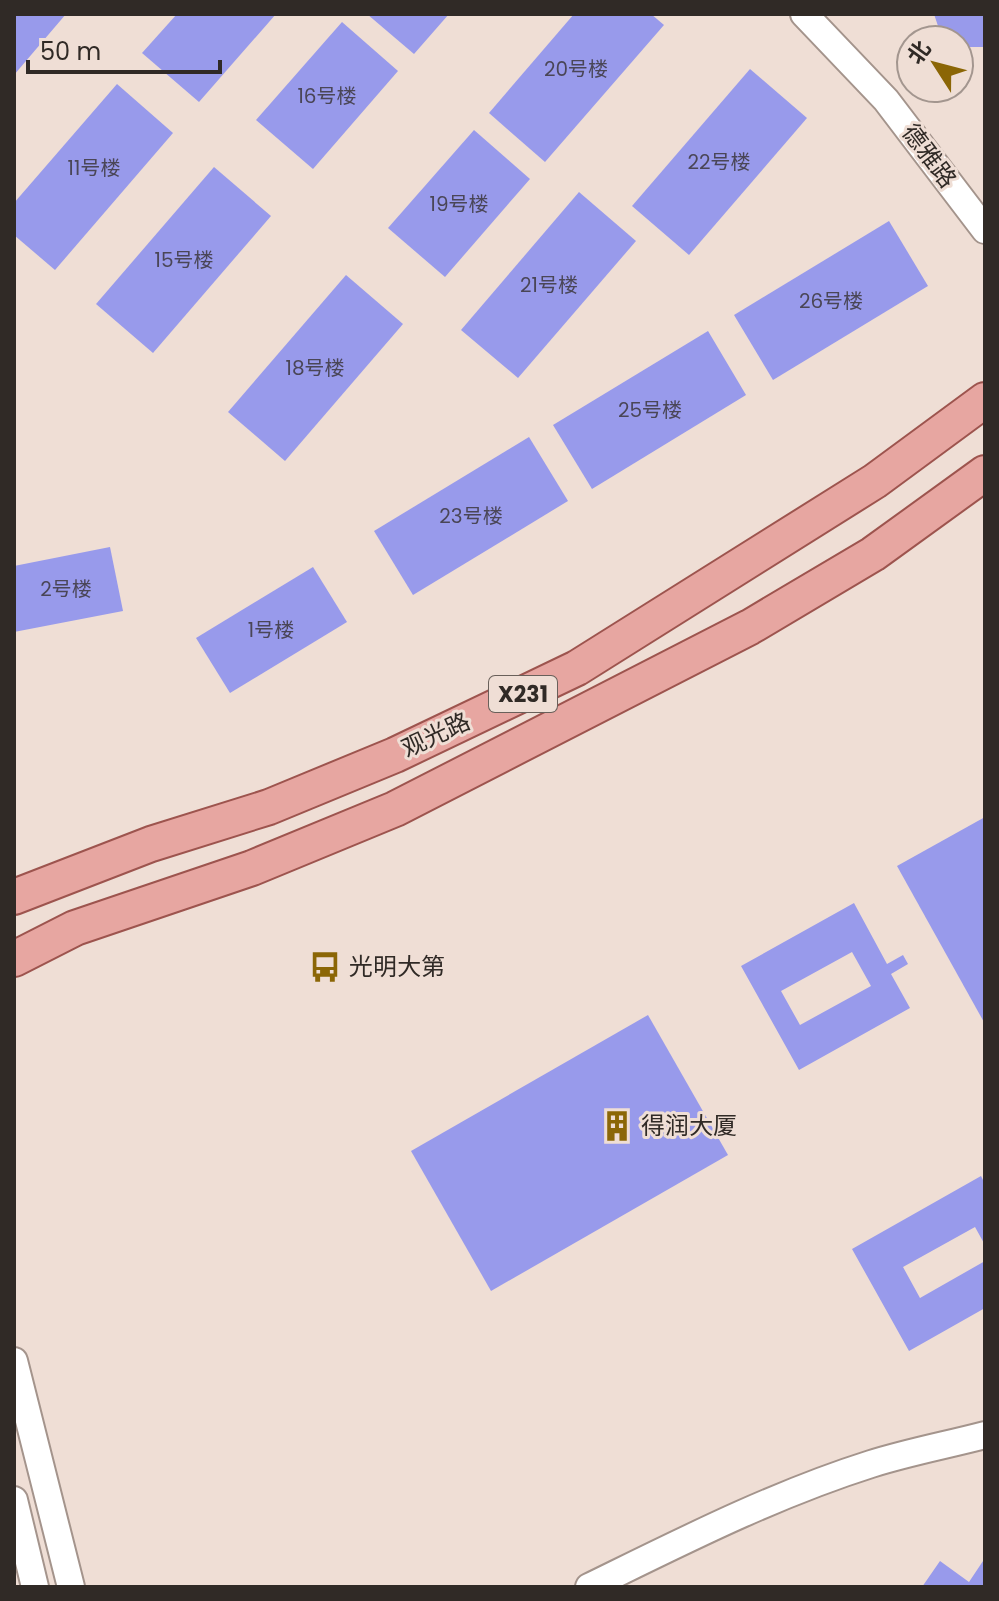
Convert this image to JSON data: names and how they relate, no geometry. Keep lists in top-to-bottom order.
{
  "streets": {
    "main road": ["X231", "观光路"],
    "street": ["德雅路"]
  },
  "places": {
    "bus stop": ["光明大第"],
    "building": ["得润大厦"]
  },
  "house_numbers": [
    "20号楼",
    "16号楼",
    "22号楼",
    "11号楼",
    "19号楼",
    "15号楼",
    "21号楼",
    "26号楼",
    "18号楼",
    "25号楼",
    "23号楼",
    "2号楼",
    "1号楼"
  ],
  "scale_bar": "50 m",
  "north": "top left"
}
